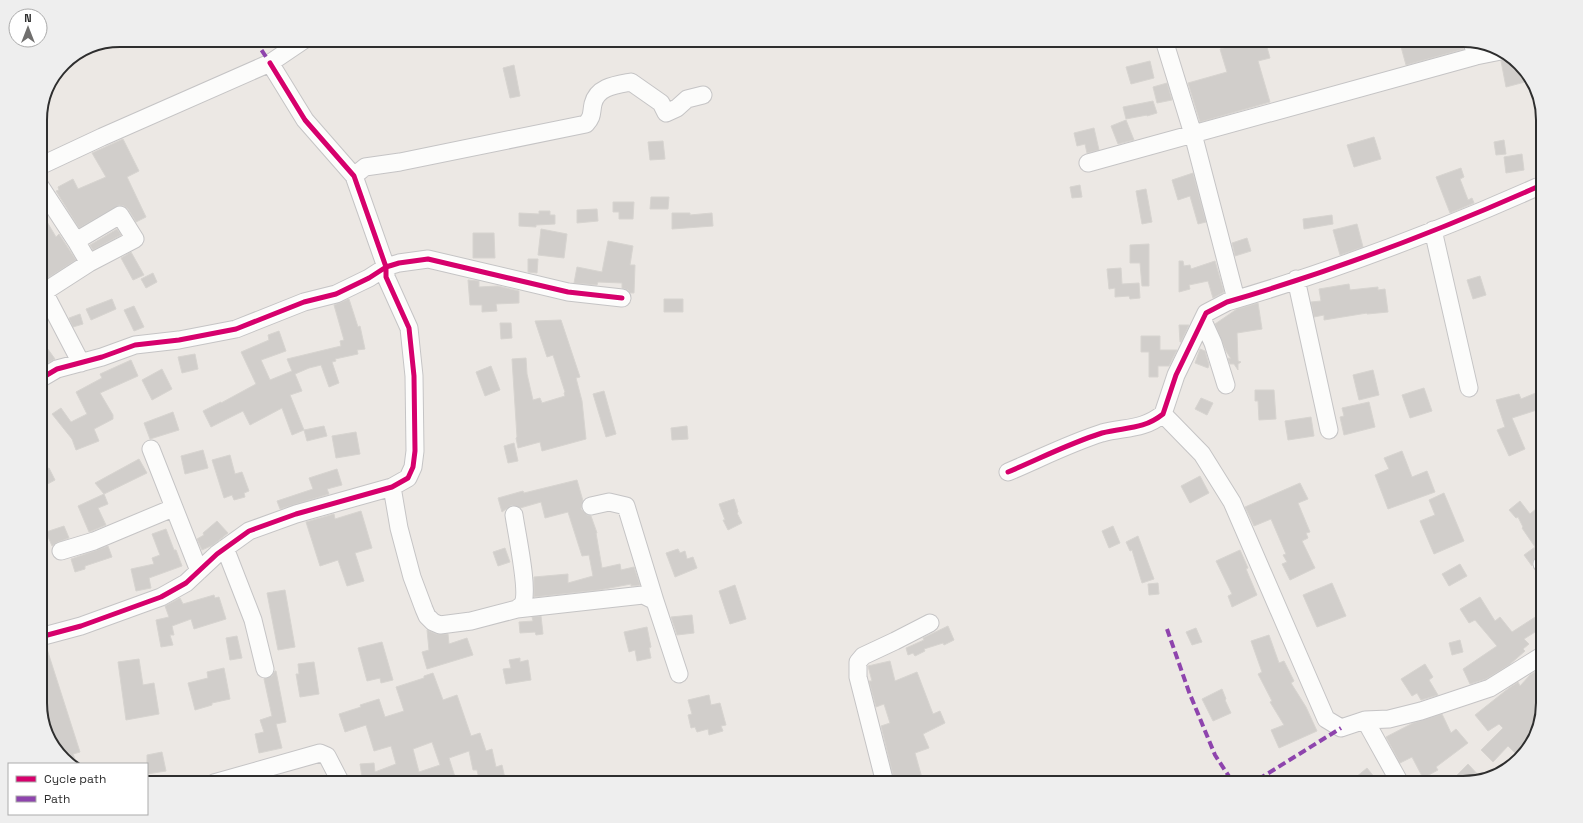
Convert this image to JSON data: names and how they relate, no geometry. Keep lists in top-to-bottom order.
{
  "legend": ["Cycle path", "Path"],
  "north": "top"
}
